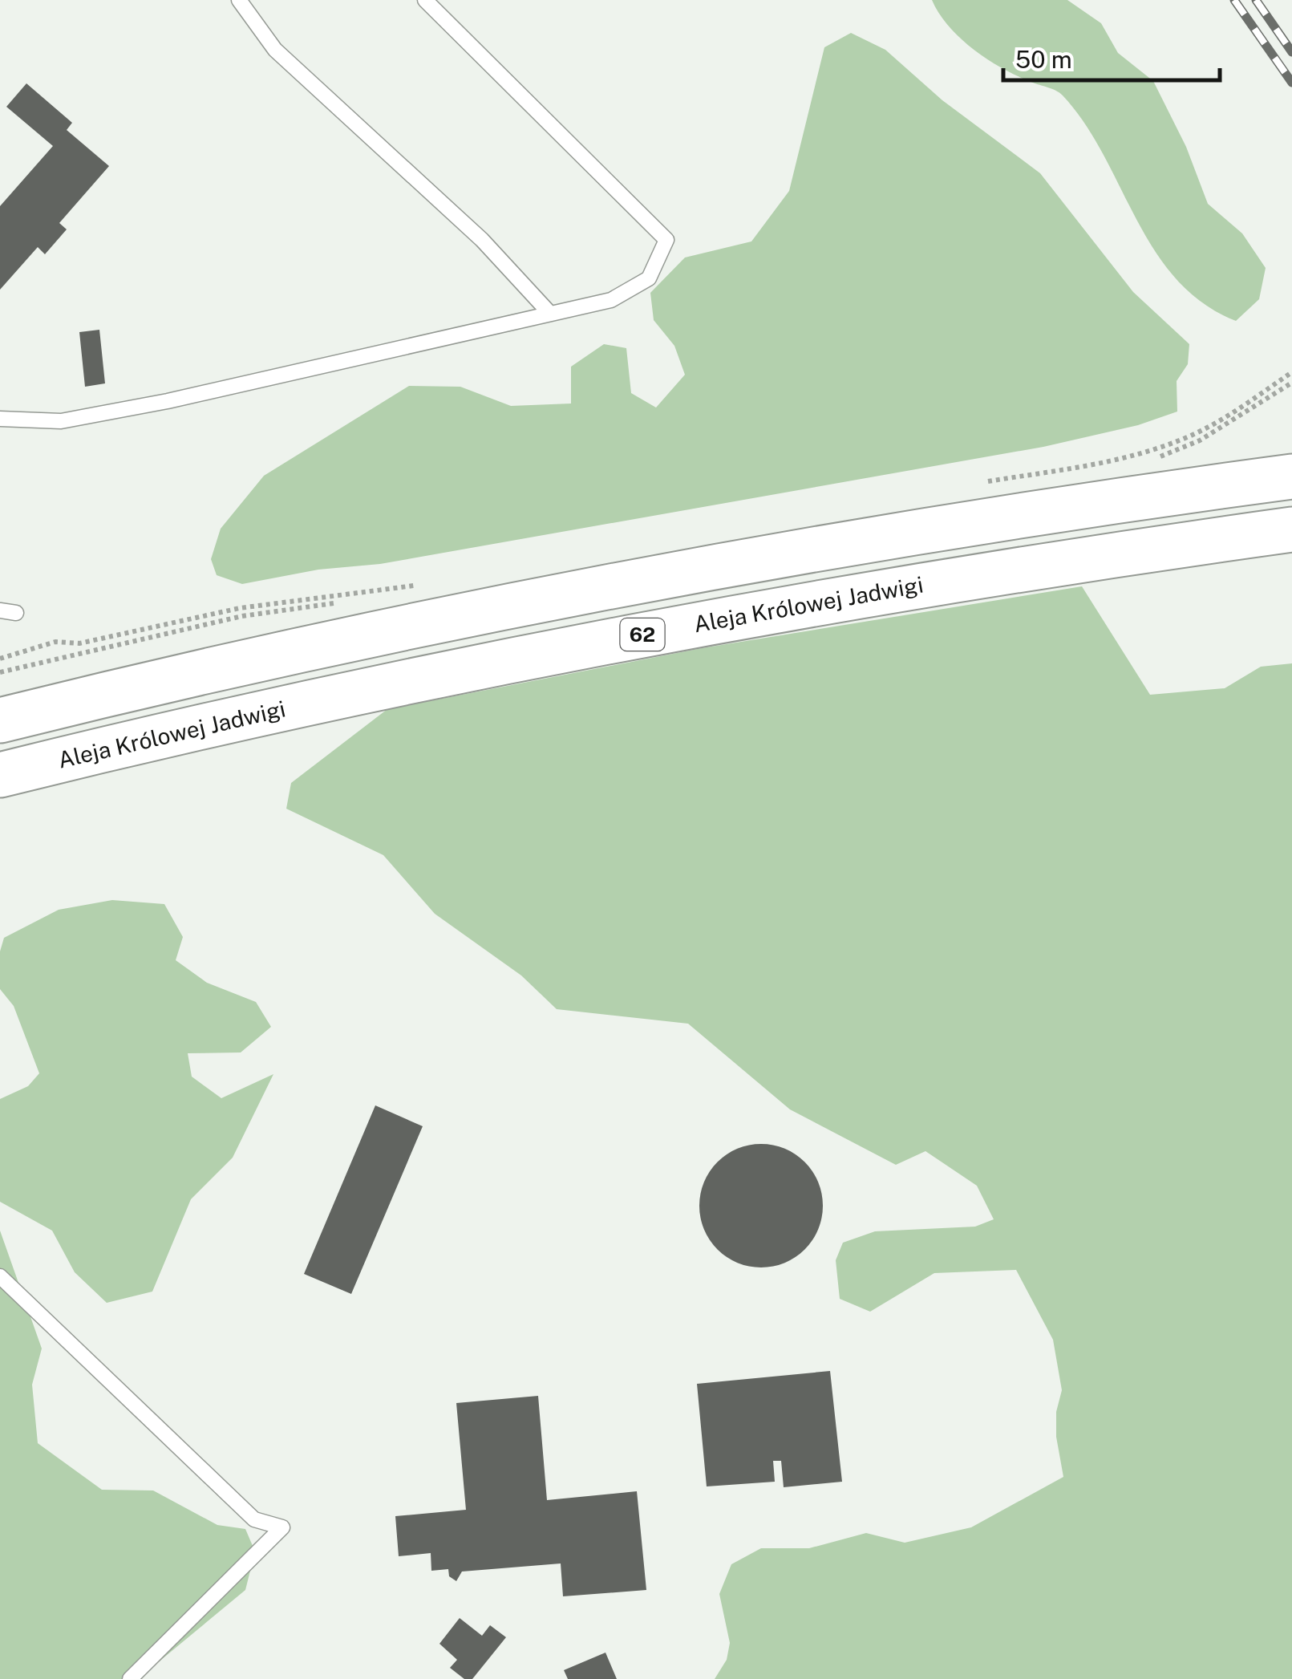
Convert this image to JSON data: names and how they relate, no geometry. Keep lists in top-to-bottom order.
{
  "streets": {
    "main road": ["Aleja Królowej Jadwigi", "62"]
  },
  "scale_bar": "50 m"
}
